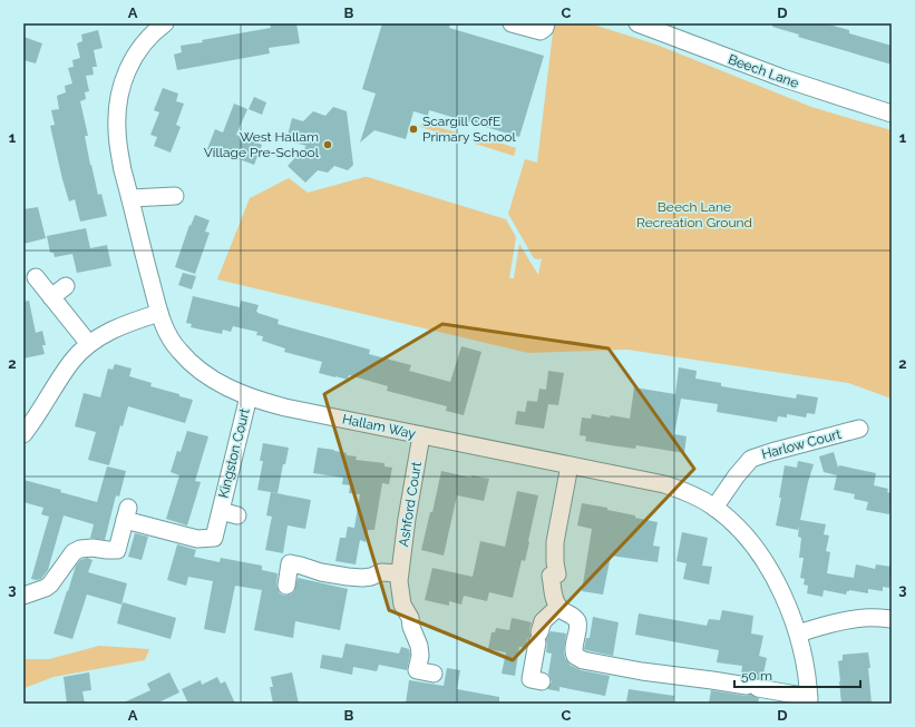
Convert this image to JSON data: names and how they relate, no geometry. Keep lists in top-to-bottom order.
{
  "streets": {
    "street": [
      "Beech Lane",
      "Hallam Way",
      "Harlow Court",
      "Kingston Court",
      "Ashford Court"
    ]
  },
  "crossings": [
    ["Hallam Way", "Harlow Court"],
    ["Hallam Way", "Kingston Court"],
    ["Hallam Way", "Ashford Court"]
  ],
  "parks": ["Beech Lane Recreation Ground"],
  "places": ["Scargill CofE Primary School", "West Hallam Village Pre-School"],
  "scale_bar": "50 m",
  "grid": {
    "columns": [
      "A",
      "B",
      "C",
      "D"
    ],
    "rows": ["1", "2", "3"]
  }
}
